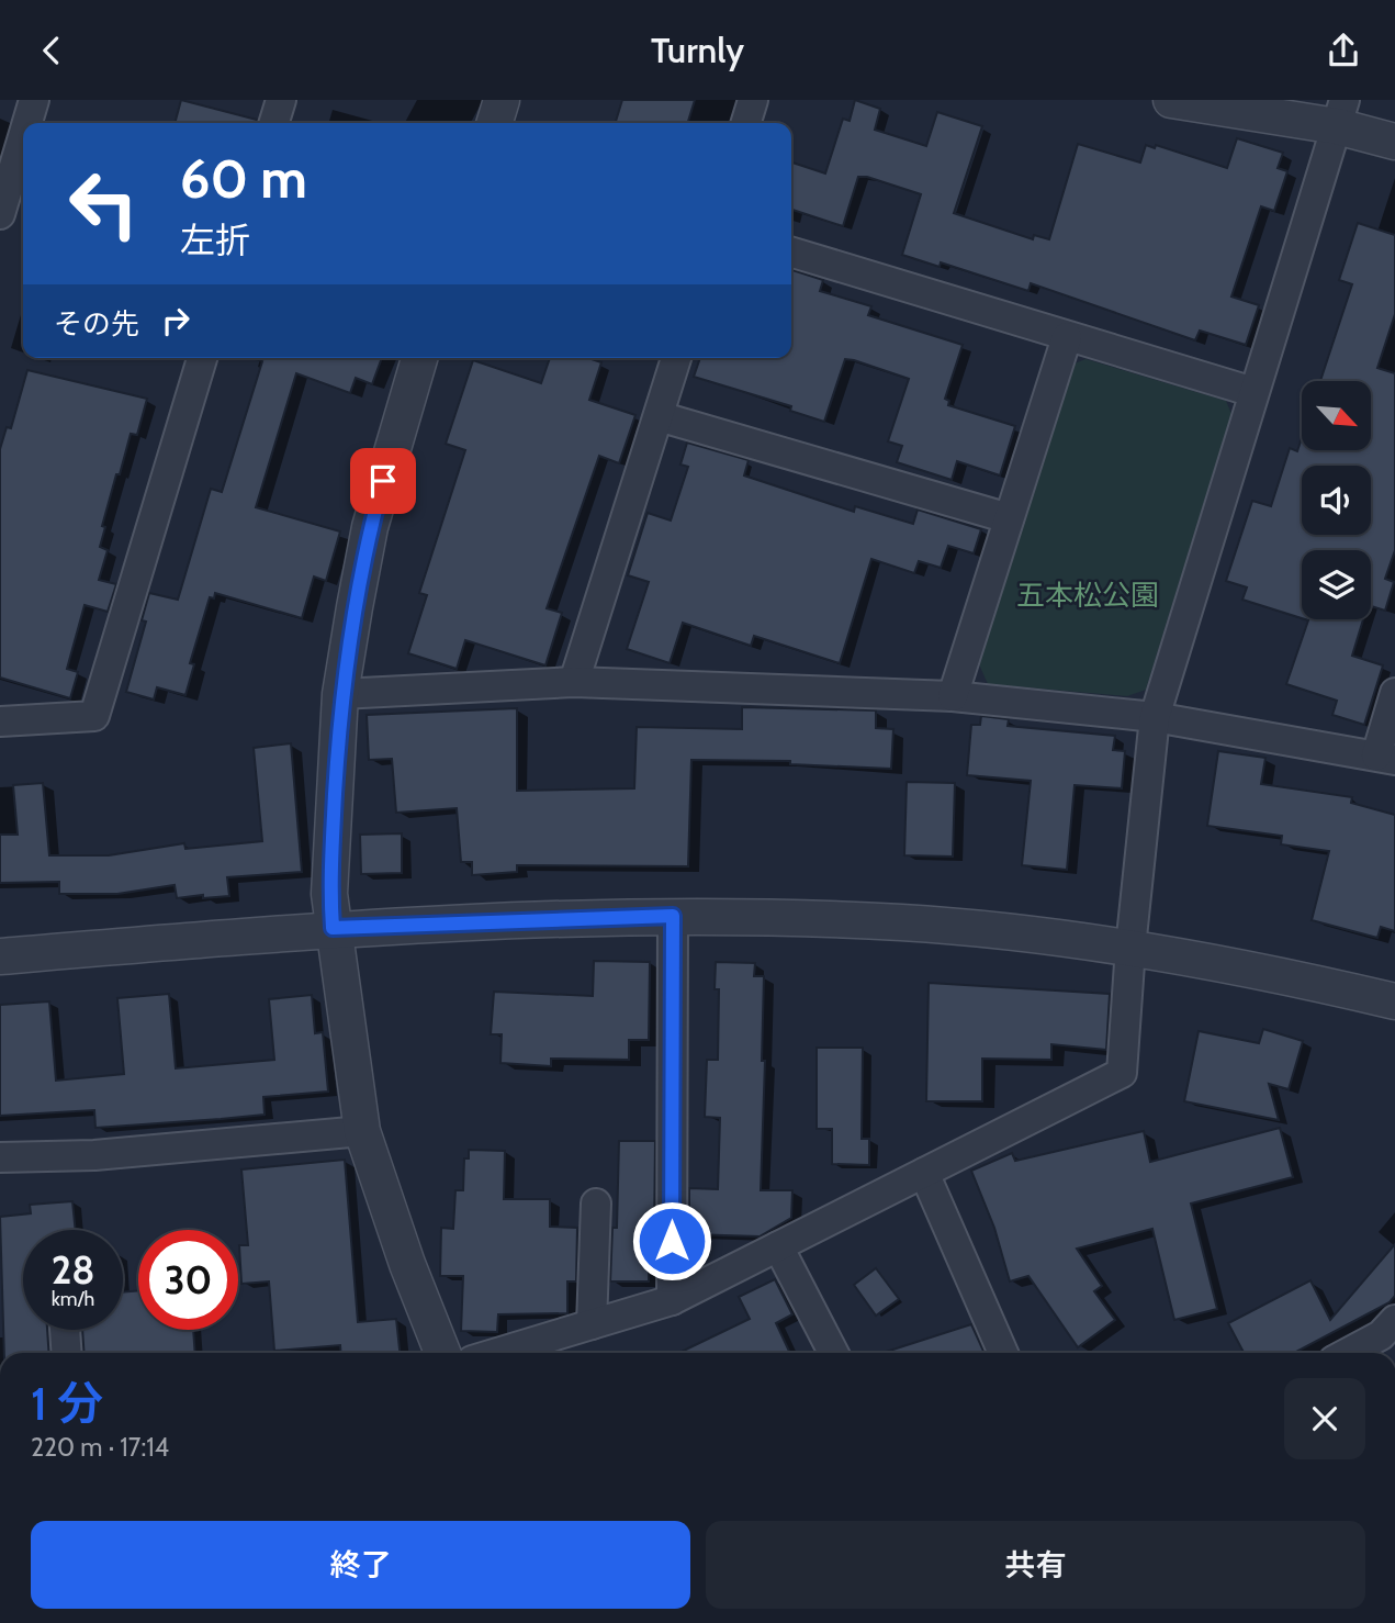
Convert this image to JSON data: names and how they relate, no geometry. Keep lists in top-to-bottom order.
{
  "parks": ["五本松公園"],
  "north": "bottom right",
  "page": {
    "header": "Turnly",
    "turn": ["60 m", "左折"],
    "then": "その先",
    "speed": "28 km/h",
    "limit": "30",
    "heading": ["1 分", "220 m · 17:14"],
    "buttons": ["終了", "共有"]
  }
}
